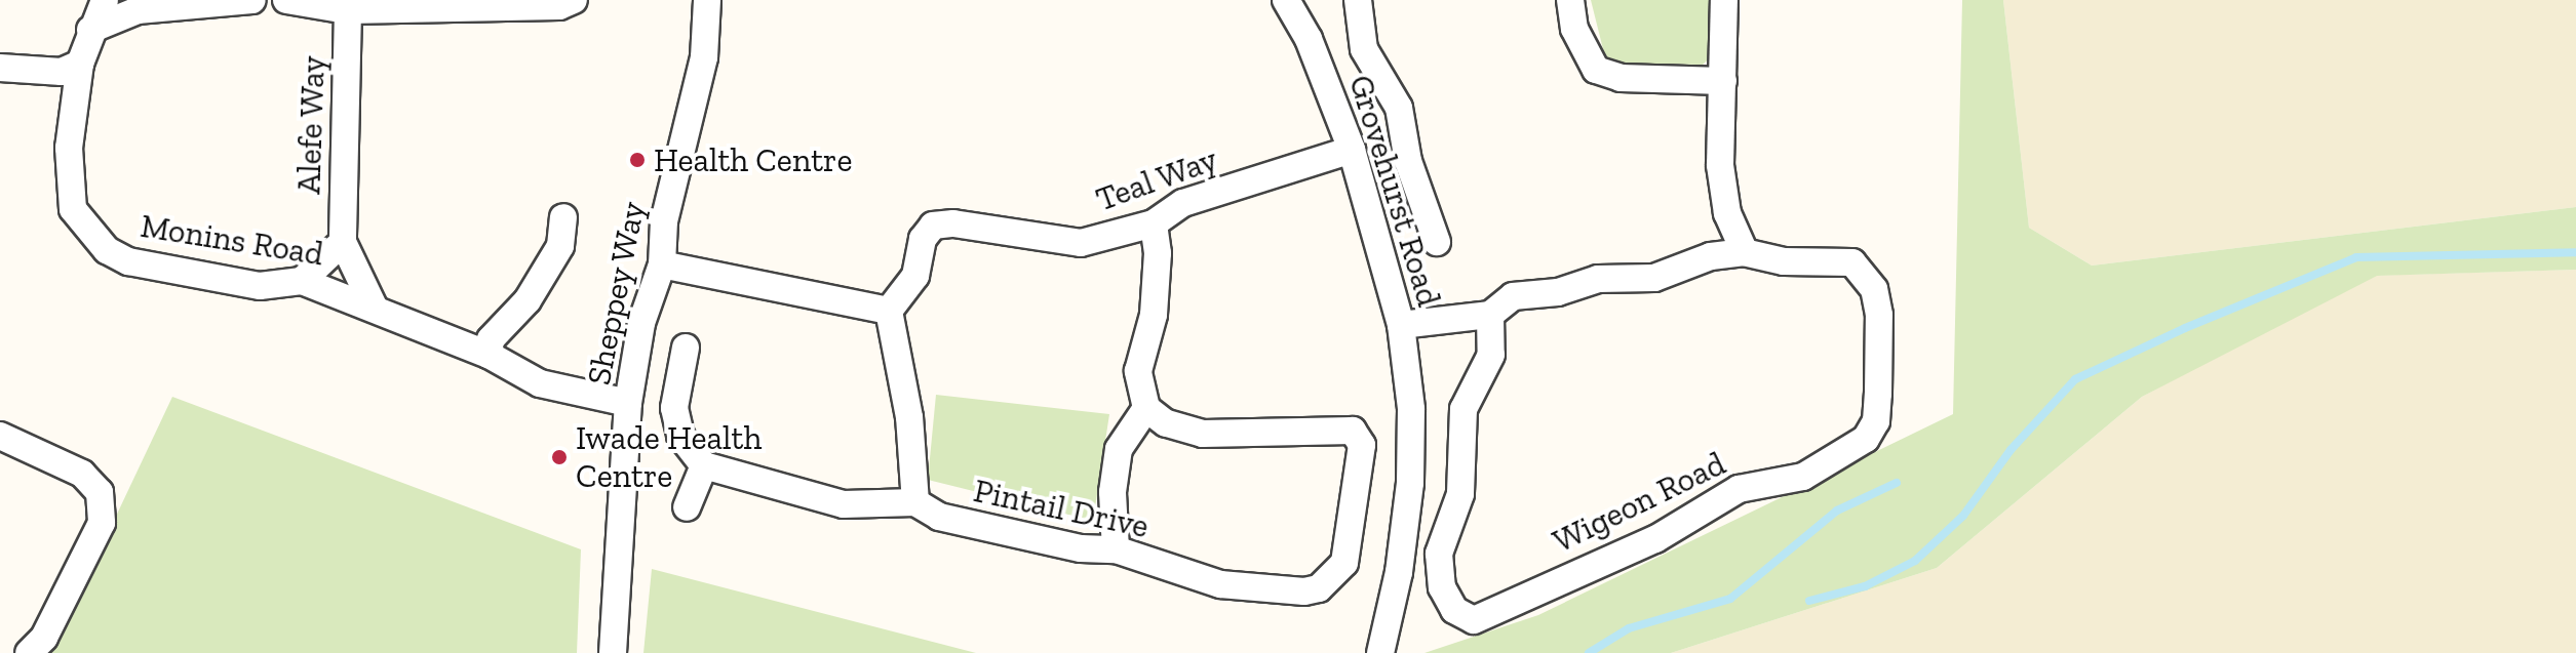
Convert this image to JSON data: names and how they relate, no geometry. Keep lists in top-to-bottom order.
{
  "streets": {
    "street": [
      "Alefe Way",
      "Teal Way",
      "Grovehurst Road",
      "Monins Road",
      "Sheppey Way",
      "Wigeon Road",
      "Pintail Drive"
    ]
  },
  "crossings": [
    ["Alefe Way", "Monins Road"],
    ["Teal Way", "Grovehurst Road"],
    ["Monins Road", "Sheppey Way"]
  ],
  "places": ["Health Centre", "Iwade Health Centre"]
}
